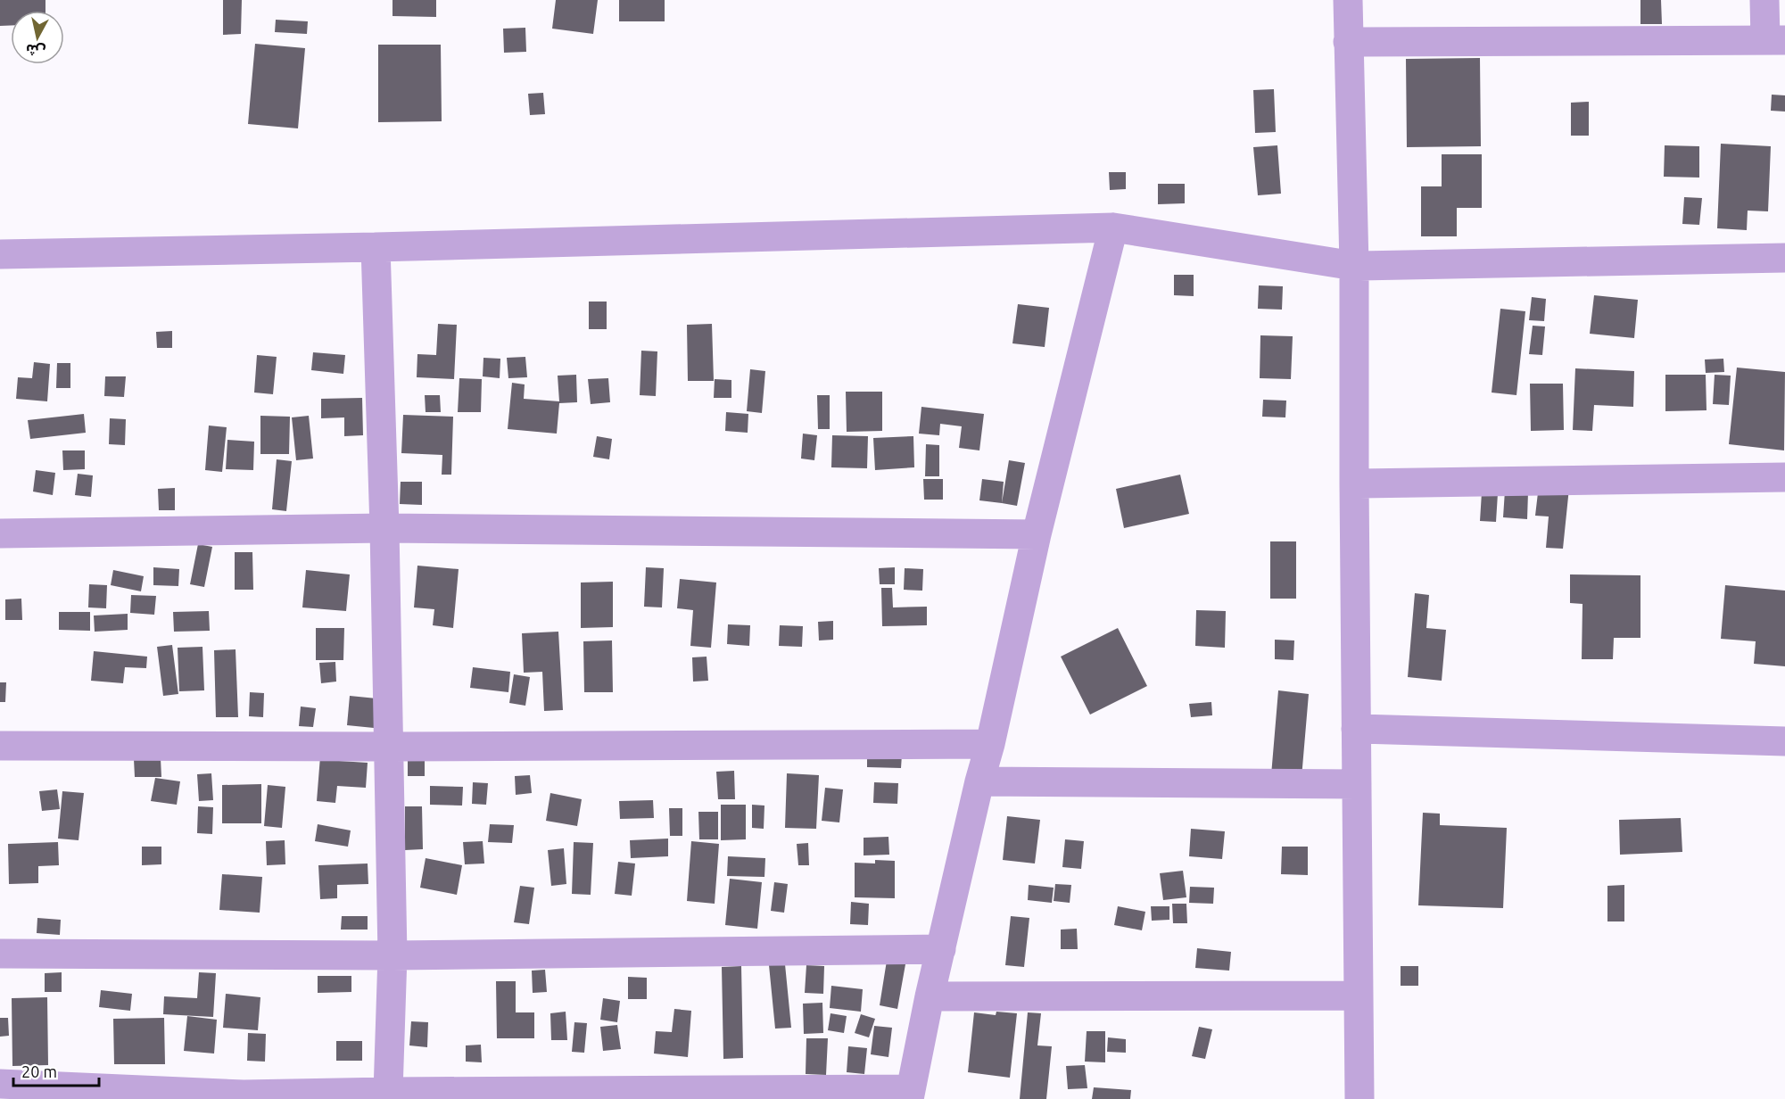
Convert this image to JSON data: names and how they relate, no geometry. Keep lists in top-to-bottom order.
{
  "scale_bar": "20 m",
  "north": "bottom"
}
